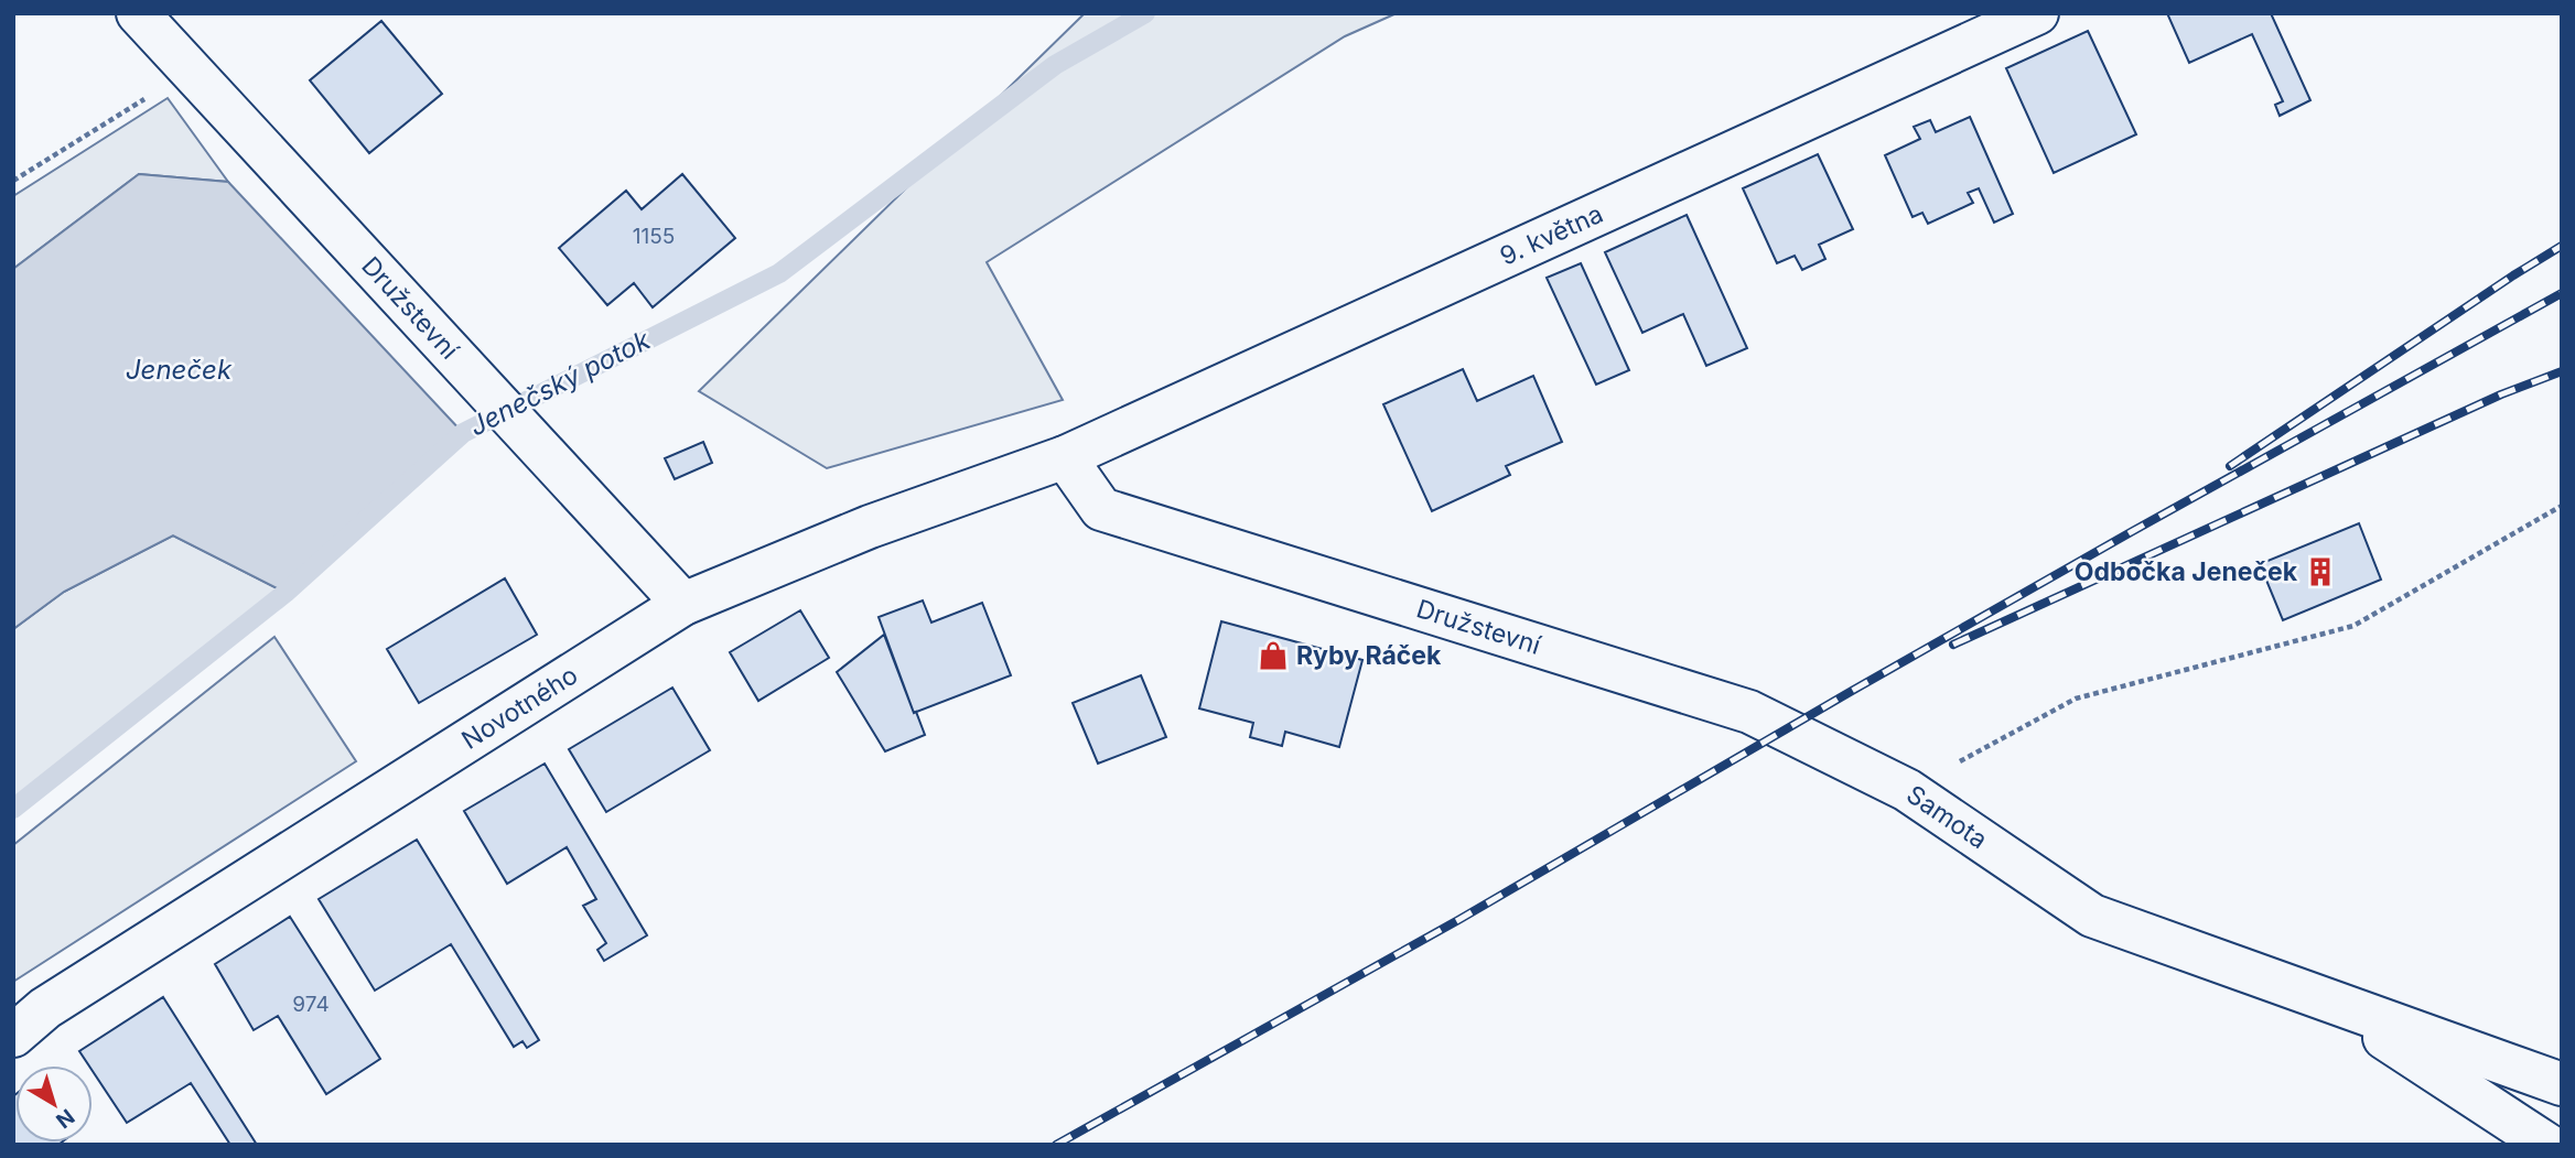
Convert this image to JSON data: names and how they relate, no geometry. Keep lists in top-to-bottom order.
{
  "streets": {
    "street": [
      "9. května",
      "Družstevní",
      "Novotného",
      "Samota"
    ]
  },
  "crossings": [
    ["9. května", "Družstevní"],
    ["9. května", "Novotného"],
    ["Družstevní", "Novotného"],
    ["Družstevní", "Samota"]
  ],
  "water": ["Jeneček", "Jenečský potok"],
  "places": {
    "building": ["Odbočka Jeneček"],
    "shop": ["Ryby Ráček"]
  },
  "house_numbers": ["1155", "974"],
  "north": "bottom right"
}
